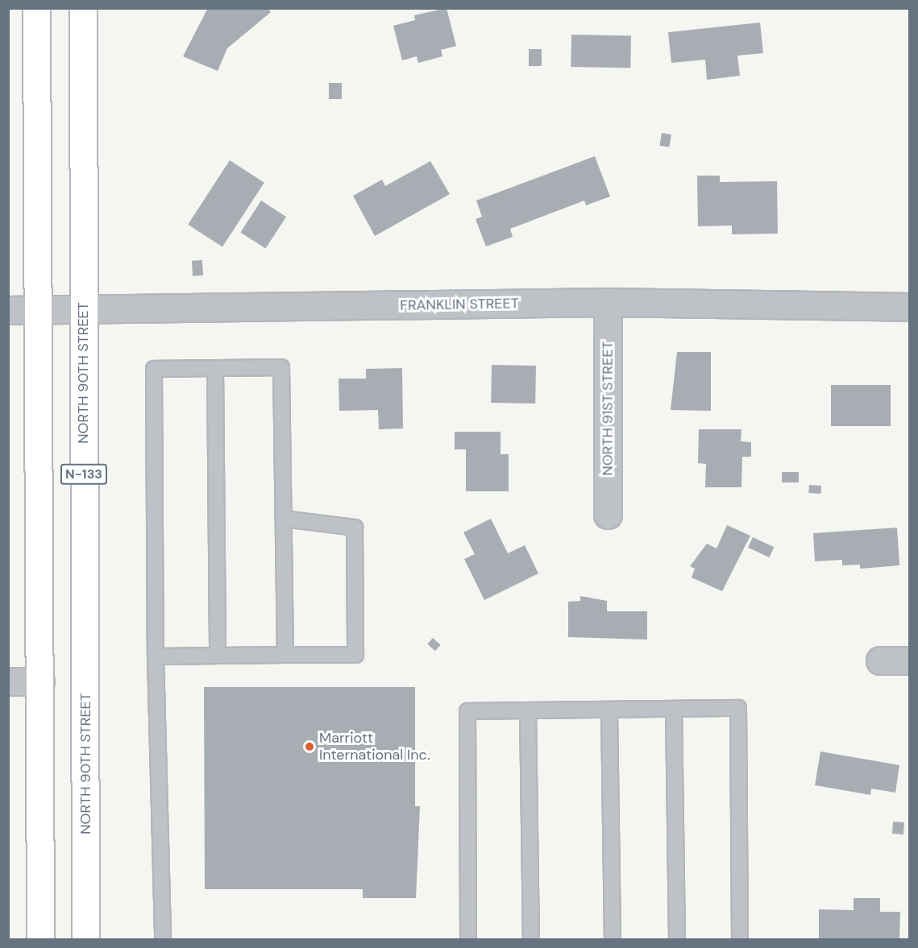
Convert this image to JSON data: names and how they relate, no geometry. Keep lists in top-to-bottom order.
{
  "streets": {
    "main road": ["NORTH 90TH STREET", "N-133"],
    "street": ["FRANKLIN STREET", "NORTH 91ST STREET"]
  },
  "crossings": [
    ["FRANKLIN STREET", "NORTH 90TH STREET"],
    ["FRANKLIN STREET", "NORTH 91ST STREET"],
    ["FRANKLIN STREET", "N-133"]
  ],
  "places": ["Marriott International Inc."]
}
